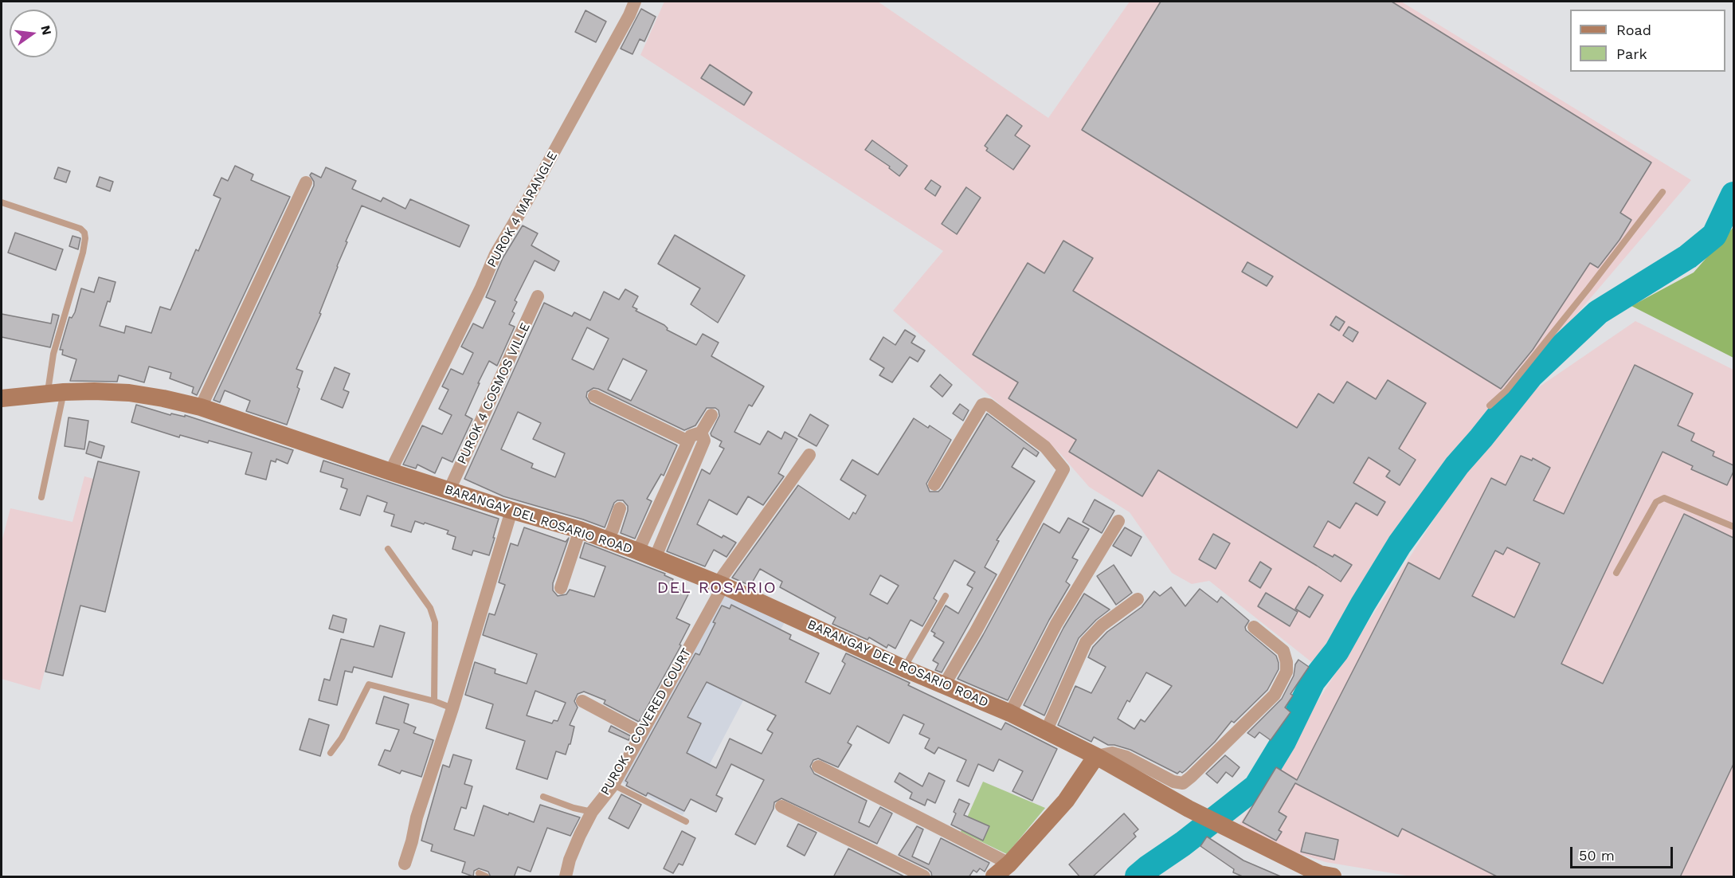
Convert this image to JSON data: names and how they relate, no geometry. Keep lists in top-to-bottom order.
{
  "streets": {
    "main road": ["BARANGAY DEL ROSARIO ROAD"],
    "street": ["PUROK 4 MARANGLE", "PUROK 4 COSMOS VILLE", "PUROK 3 COVERED COURT"]
  },
  "crossings": [
    ["PUROK 4 MARANGLE", "BARANGAY DEL ROSARIO ROAD"],
    ["PUROK 4 COSMOS VILLE", "BARANGAY DEL ROSARIO ROAD"],
    ["BARANGAY DEL ROSARIO ROAD", "PUROK 3 COVERED COURT"]
  ],
  "districts": ["DEL ROSARIO"],
  "legend": ["Road", "Park"],
  "scale_bar": "50 m",
  "north": "right"
}
